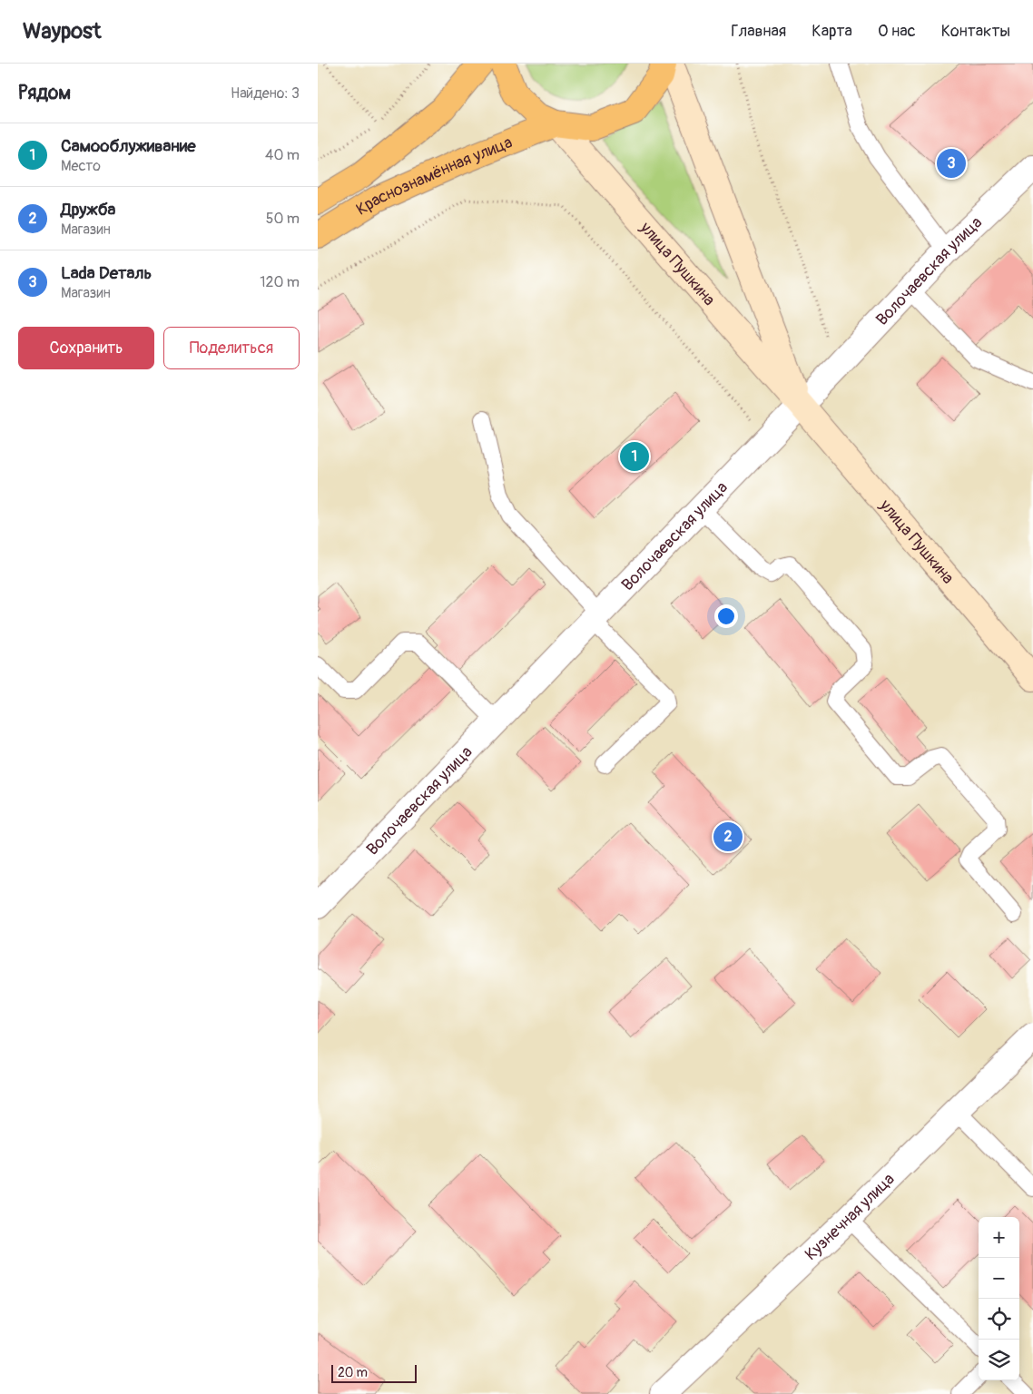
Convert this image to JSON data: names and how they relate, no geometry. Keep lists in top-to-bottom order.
{
  "streets": {
    "highway": ["Краснознамённая улица"],
    "main road": ["улица Пушкина"],
    "street": ["Волочаевская улица", "Кузнечная улица"]
  },
  "crossings": [
    ["Краснознамённая улица", "улица Пушкина"],
    ["улица Пушкина", "Волочаевская улица"]
  ],
  "scale_bar": "20 m",
  "page": {
    "header": "Waypost",
    "nav": [
      "Главная",
      "Карта",
      "О нас",
      "Контакты"
    ],
    "heading": ["Рядом", "Найдено: 3"],
    "list": [
      {
        "mark": "1",
        "name": "Самооблуживание",
        "note": "Место",
        "value": "40 m"
      },
      {
        "mark": "2",
        "name": "Дружба",
        "note": "Магазин",
        "value": "50 m"
      },
      {
        "mark": "3",
        "name": "Lada Dеталь",
        "note": "Магазин",
        "value": "120 m"
      }
    ],
    "pins": ["3", "1", "2"],
    "buttons": ["Сохранить", "Поделиться"],
    "map_buttons": ["+", "−"],
    "scale": "20 m"
  }
}
